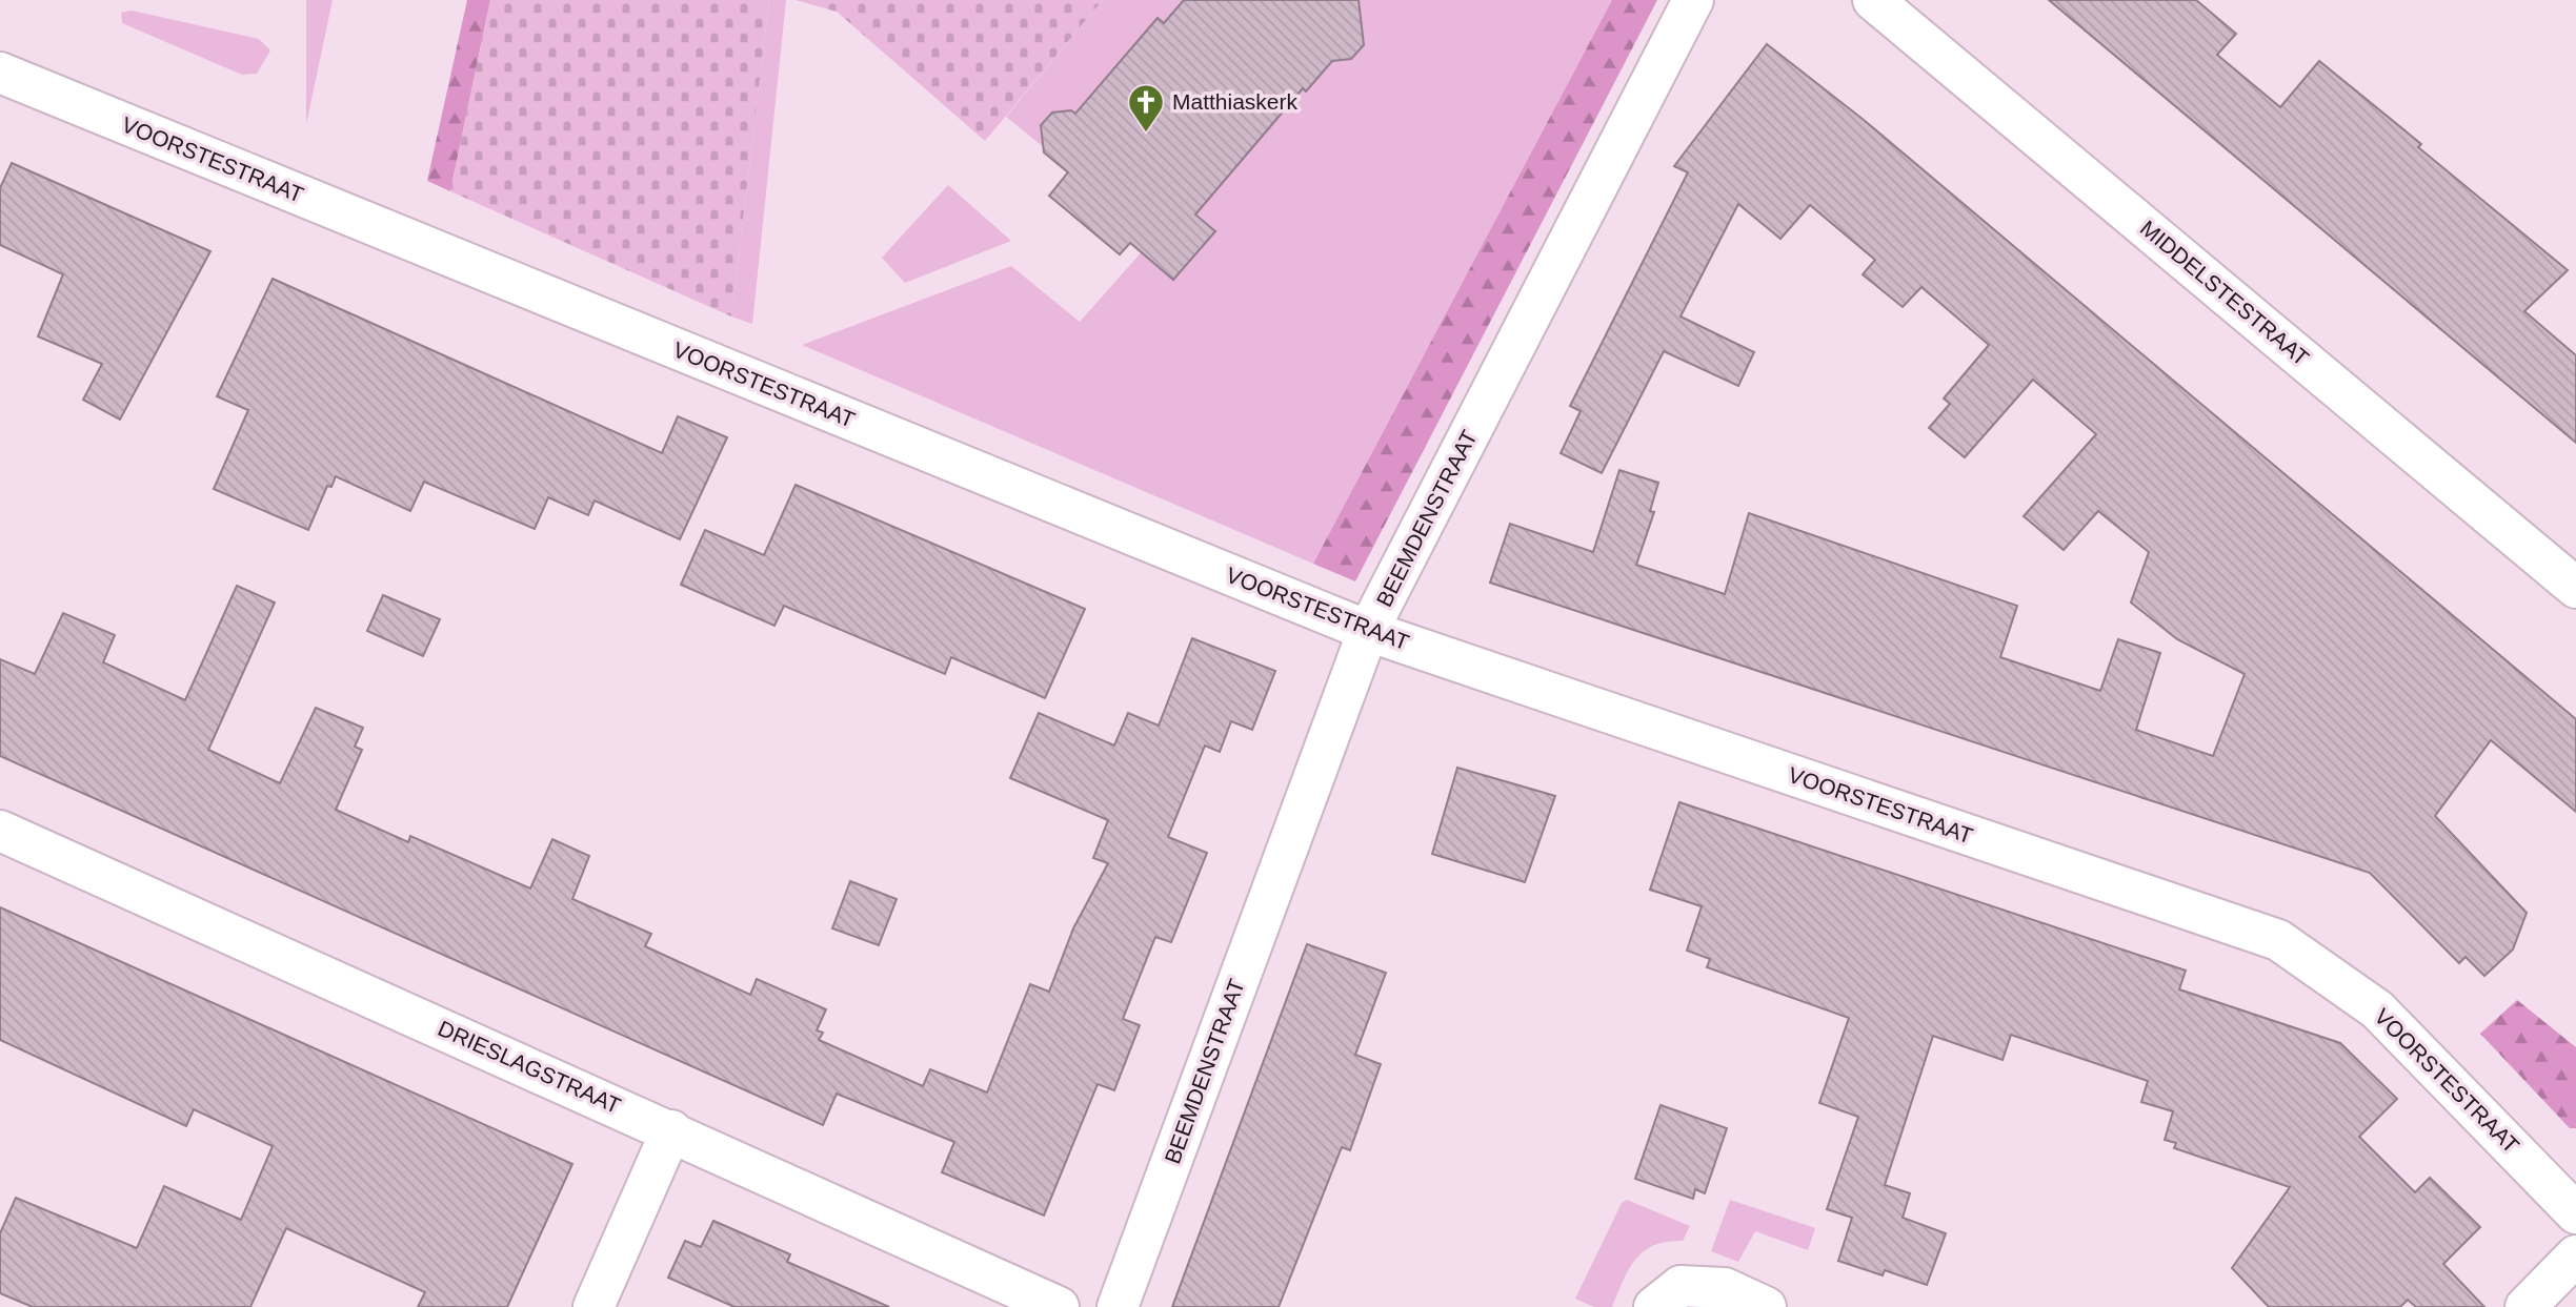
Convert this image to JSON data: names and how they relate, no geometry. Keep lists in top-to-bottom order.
{
  "streets": {
    "street": [
      "VOORSTESTRAAT",
      "MIDDELSTESTRAAT",
      "BEEMDENSTRAAT",
      "DRIESLAGSTRAAT"
    ]
  },
  "crossings": [
    ["VOORSTESTRAAT", "BEEMDENSTRAAT"]
  ],
  "places": {
    "church": ["Matthiaskerk"]
  }
}
